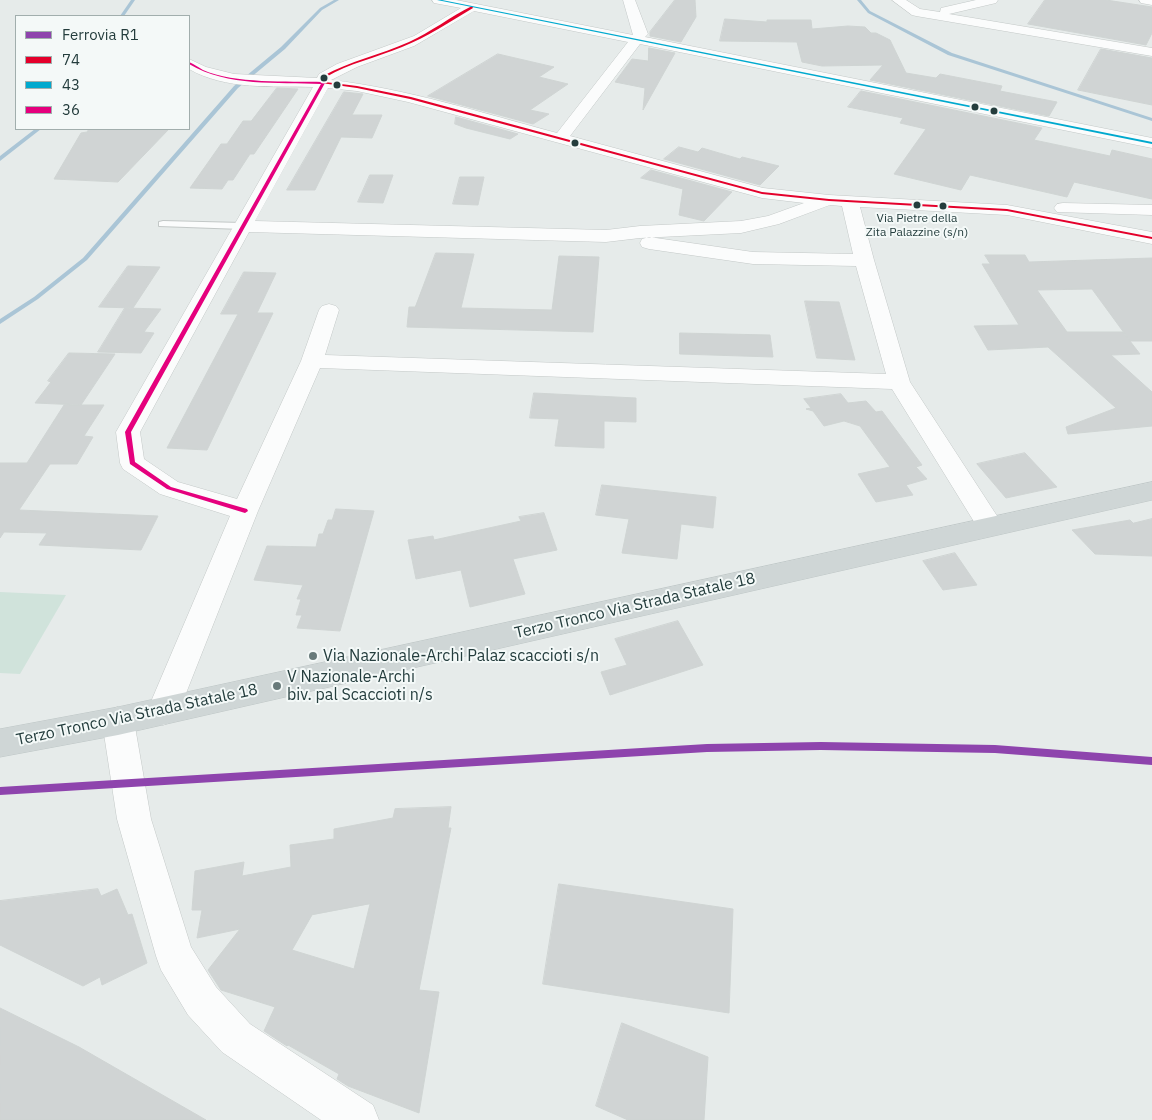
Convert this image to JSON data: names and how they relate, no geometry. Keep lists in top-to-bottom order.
{
  "streets": {
    "main road": ["Terzo Tronco Via Strada Statale 18"]
  },
  "places": ["Via Pietre della Zita Palazzine (s/n)", "Via Nazionale-Archi Palaz scaccioti s/n", "V Nazionale-Archi biv. pal Scaccioti n/s"],
  "lines": [
    "transit line 43",
    "transit line 74",
    "transit line 36",
    "rail line R1"
  ],
  "legend": [
    "Ferrovia R1",
    "74",
    "43",
    "36"
  ]
}
